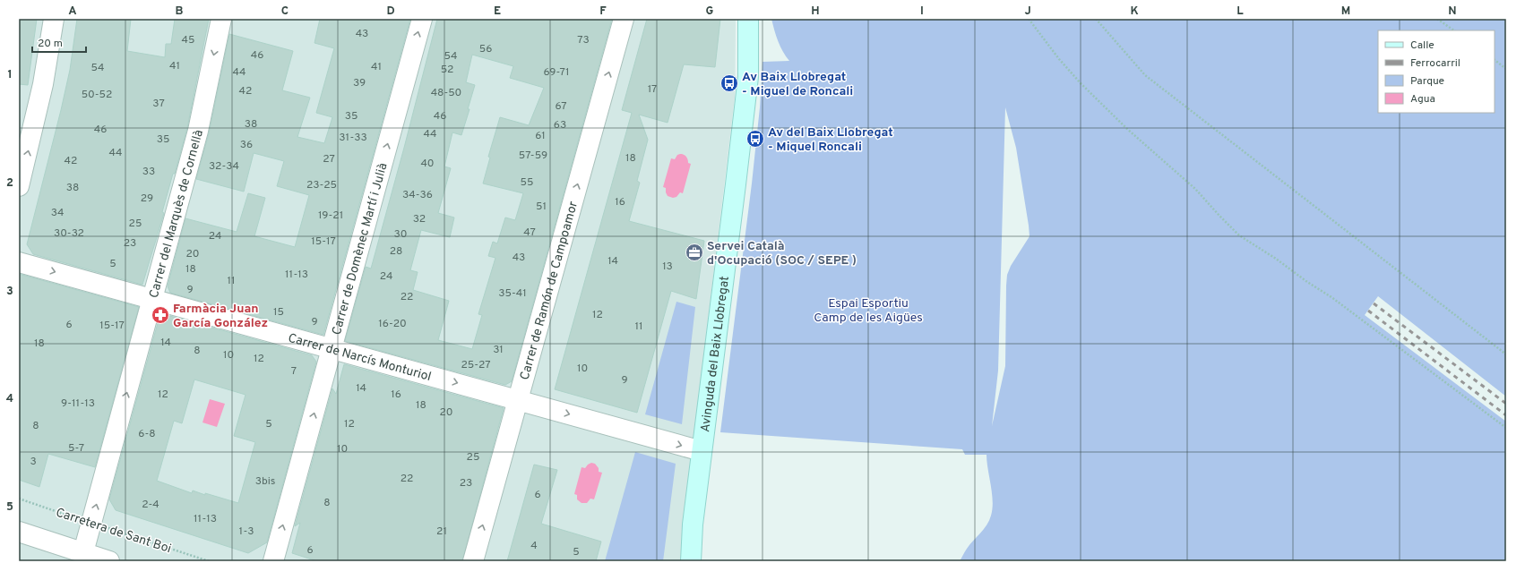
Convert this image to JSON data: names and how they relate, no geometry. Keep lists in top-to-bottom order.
{
  "streets": {
    "main road": ["Avinguda del Baix Llobregat"],
    "street": [
      "Carrer del Marquès de Cornellà",
      "Carrer de Domènec Martí i Julià",
      "Carrer de Ramón de Campoamor",
      "Carrer de Narcís Monturiol"
    ],
    "path": ["Carretera de Sant Boi"]
  },
  "crossings": [
    ["Carrer del Marquès de Cornellà", "Carrer de Narcís Monturiol"],
    ["Carrer del Marquès de Cornellà", "Carretera de Sant Boi"],
    ["Carrer de Domènec Martí i Julià", "Carrer de Narcís Monturiol"],
    ["Carrer de Ramón de Campoamor", "Carrer de Narcís Monturiol"],
    ["Avinguda del Baix Llobregat", "Carrer de Narcís Monturiol"]
  ],
  "one_way": ["Carrer de Domènec Martí i Julià", "Carrer de Ramón de Campoamor", "Carrer de Narcís Monturiol"],
  "parks": ["Espai Esportiu Camp de les Aigües"],
  "places": {
    "bus stop": ["Av Baix Llobregat - Miguel de Roncali", "Av del Baix Llobregat - Miquel Roncali"],
    "office": ["Servei Català d'Ocupació (SOC / SEPE )"],
    "pharmacy": ["Farmàcia Juan García González"]
  },
  "house_numbers": [
    "43",
    "45",
    "73",
    "56",
    "46",
    "54",
    "41",
    "41",
    "54",
    "52",
    "44",
    "69-71",
    "39",
    "17",
    "42",
    "48-50",
    "50-52",
    "37",
    "67",
    "35",
    "46",
    "38",
    "63",
    "46",
    "44",
    "61",
    "31-33",
    "35",
    "36",
    "44",
    "57-59",
    "18",
    "27",
    "42",
    "40",
    "32-34",
    "33",
    "55",
    "23-25",
    "38",
    "34-36",
    "29",
    "16",
    "51",
    "34",
    "19-21",
    "32",
    "25",
    "47",
    "30-32",
    "30",
    "24",
    "15-17",
    "23",
    "28",
    "20",
    "43",
    "14",
    "5",
    "13",
    "18",
    "11-13",
    "24",
    "11",
    "9",
    "35-41",
    "22",
    "15",
    "12",
    "9",
    "16-20",
    "6",
    "15-17",
    "11",
    "14",
    "18",
    "31",
    "8",
    "10",
    "12",
    "25-27",
    "10",
    "7",
    "9",
    "14",
    "12",
    "16",
    "9-11-13",
    "18",
    "20",
    "5",
    "12",
    "8",
    "6-8",
    "5-7",
    "10",
    "25",
    "3",
    "22",
    "3bis",
    "23",
    "6",
    "8",
    "2-4",
    "11-13",
    "1-3",
    "21",
    "4",
    "6",
    "5"
  ],
  "legend": [
    "Calle",
    "Ferrocarril",
    "Parque",
    "Agua"
  ],
  "scale_bar": "20 m",
  "grid": {
    "columns": [
      "A",
      "B",
      "C",
      "D",
      "E",
      "F",
      "G",
      "H",
      "I",
      "J",
      "K",
      "L",
      "M",
      "N"
    ],
    "rows": [
      "1",
      "2",
      "3",
      "4",
      "5"
    ]
  }
}
